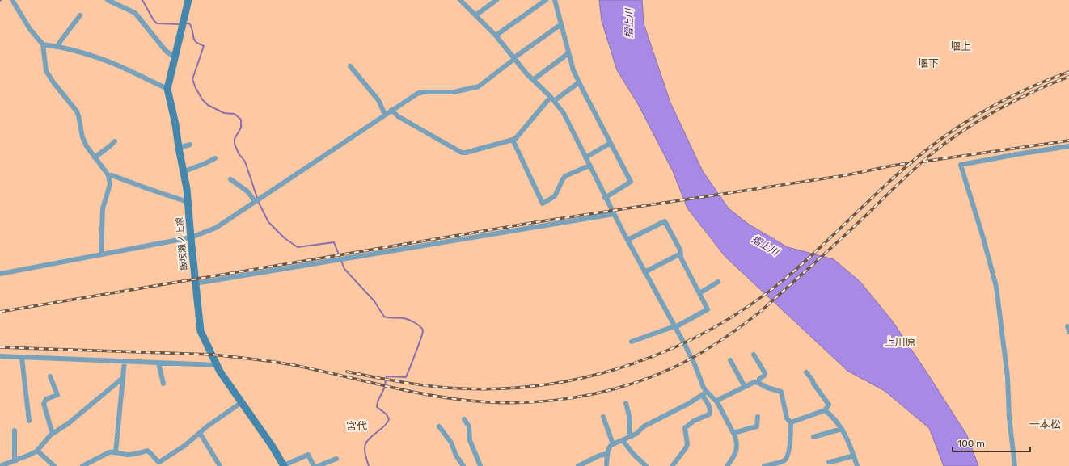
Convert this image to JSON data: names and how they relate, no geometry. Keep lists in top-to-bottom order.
{
  "streets": {
    "main road": ["飯坂瀬ノ上線"]
  },
  "districts": [
    "堰上",
    "堰下",
    "上川原",
    "一本松",
    "宮代"
  ],
  "water": ["摺上川"],
  "scale_bar": "100 m"
}
